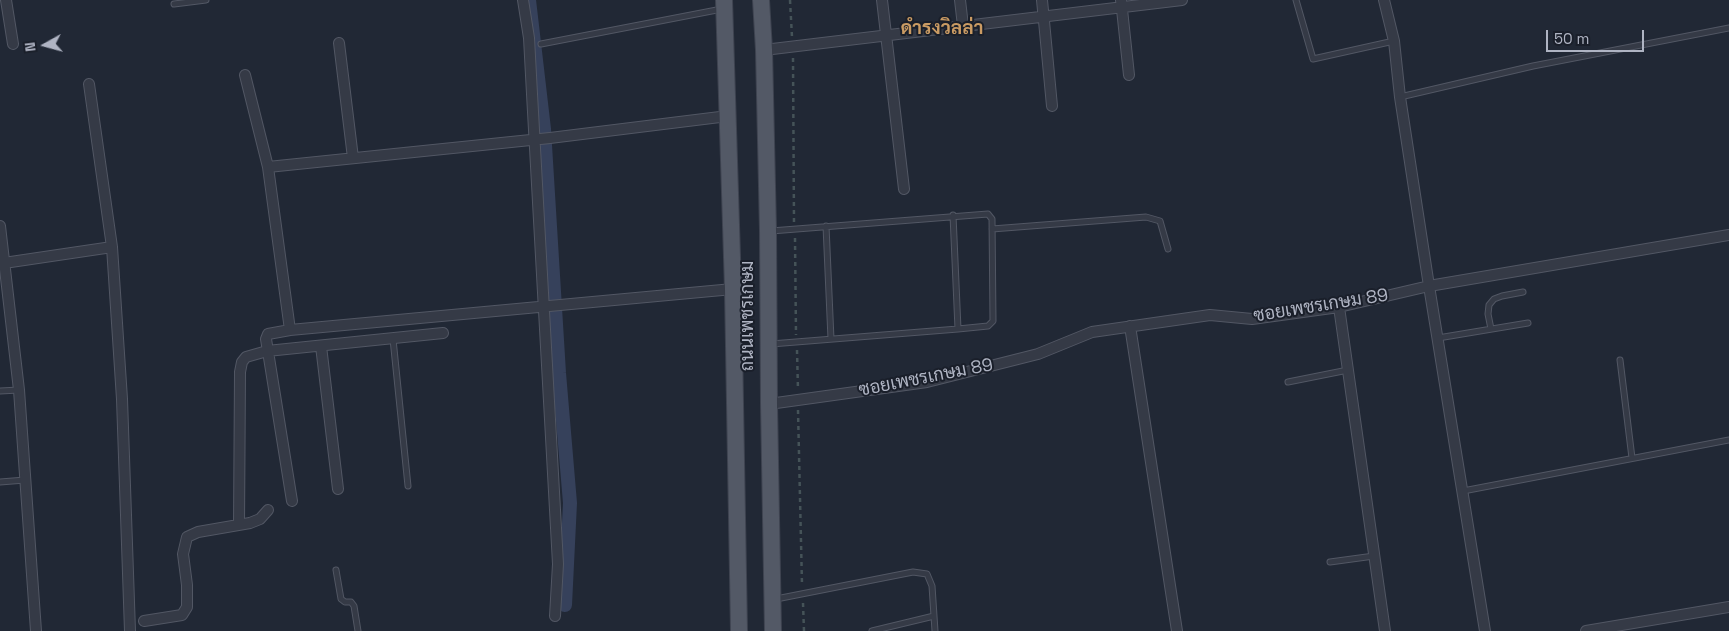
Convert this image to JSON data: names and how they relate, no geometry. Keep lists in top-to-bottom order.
{
  "streets": {
    "main road": ["ถนนเพชรเกษม"],
    "street": ["ซอยเพชรเกษม 89"]
  },
  "crossings": [
    ["ซอยเพชรเกษม 89", "ถนนเพชรเกษม"]
  ],
  "districts": ["ดำรงวิลล่า"],
  "scale_bar": "50 m",
  "north": "left"
}
